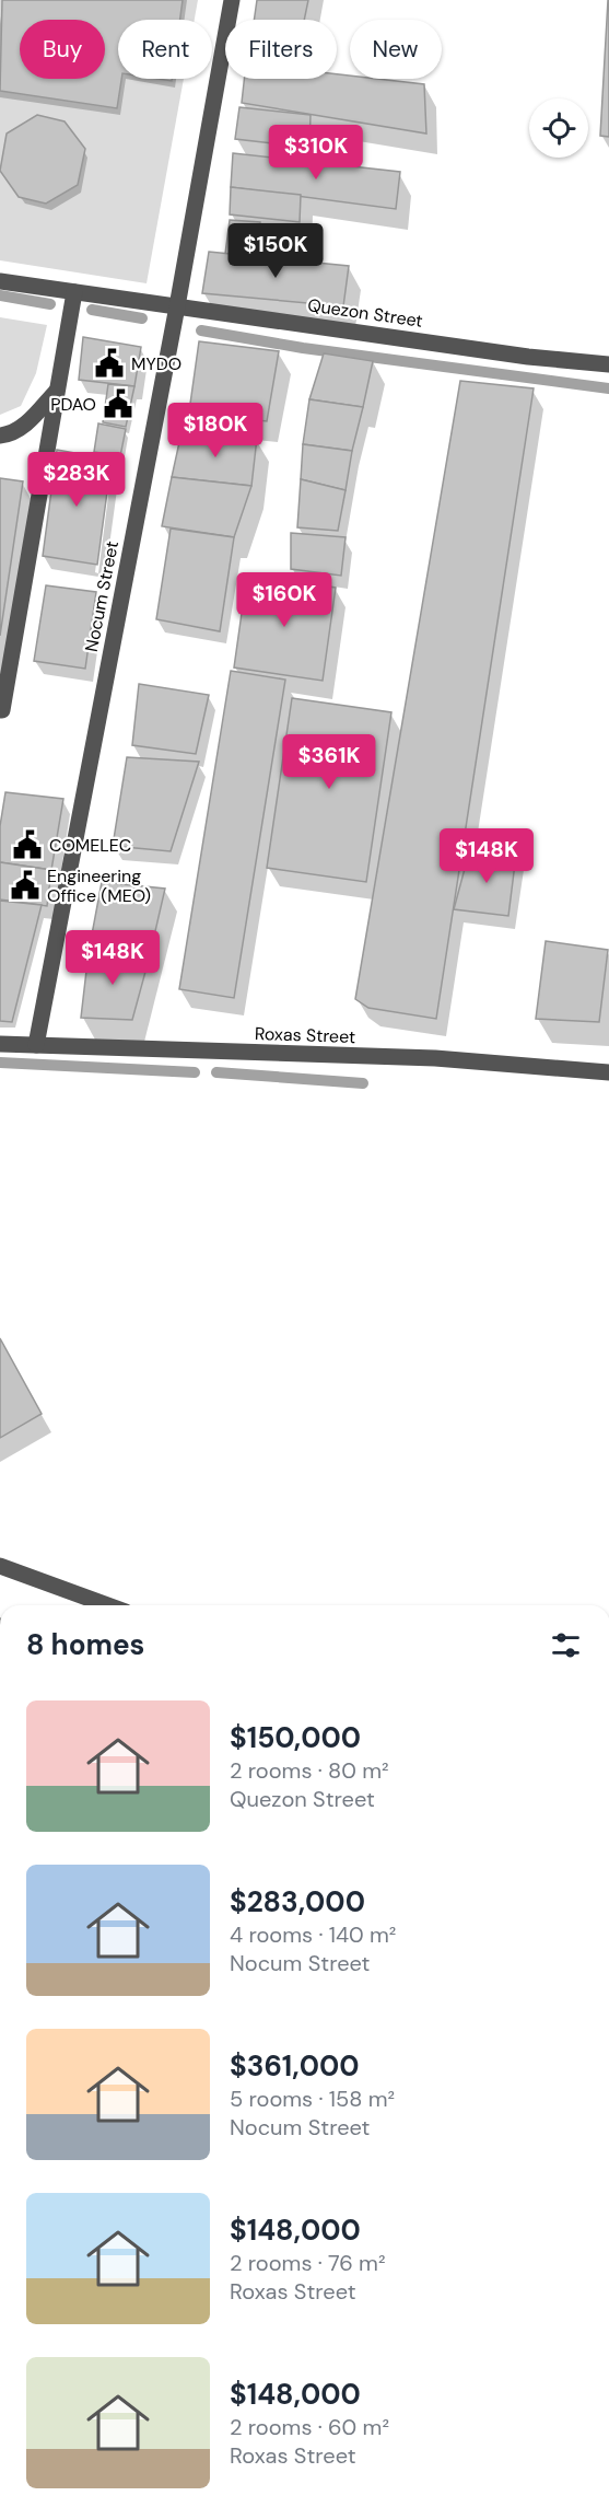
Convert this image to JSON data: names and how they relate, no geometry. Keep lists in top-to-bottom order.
{
  "streets": {
    "street": ["Quezon Street", "Nocum Street", "Roxas Street"]
  },
  "crossings": [
    ["Quezon Street", "Nocum Street"],
    ["Nocum Street", "Roxas Street"]
  ],
  "places": {
    "public building": [
      "MYDO",
      "PDAO",
      "COMELEC",
      "Engineering Office (MEO)"
    ]
  },
  "page": {
    "chip": [
      "Buy",
      "Rent",
      "Filters",
      "New"
    ],
    "price": [
      "$310K",
      "$150K",
      "$180K",
      "$283K",
      "$160K",
      "$361K",
      "$148K",
      "$148K"
    ],
    "heading": "8 homes",
    "list": [
      {
        "name": "$150,000",
        "note": "2 rooms · 80 m² · Quezon Street"
      },
      {
        "name": "$283,000",
        "note": "4 rooms · 140 m² · Nocum Street"
      },
      {
        "name": "$361,000",
        "note": "5 rooms · 158 m² · Nocum Street"
      },
      {
        "name": "$148,000",
        "note": "2 rooms · 76 m² · Roxas Street"
      },
      {
        "name": "$148,000",
        "note": "2 rooms · 60 m² · Roxas Street"
      }
    ]
  }
}
